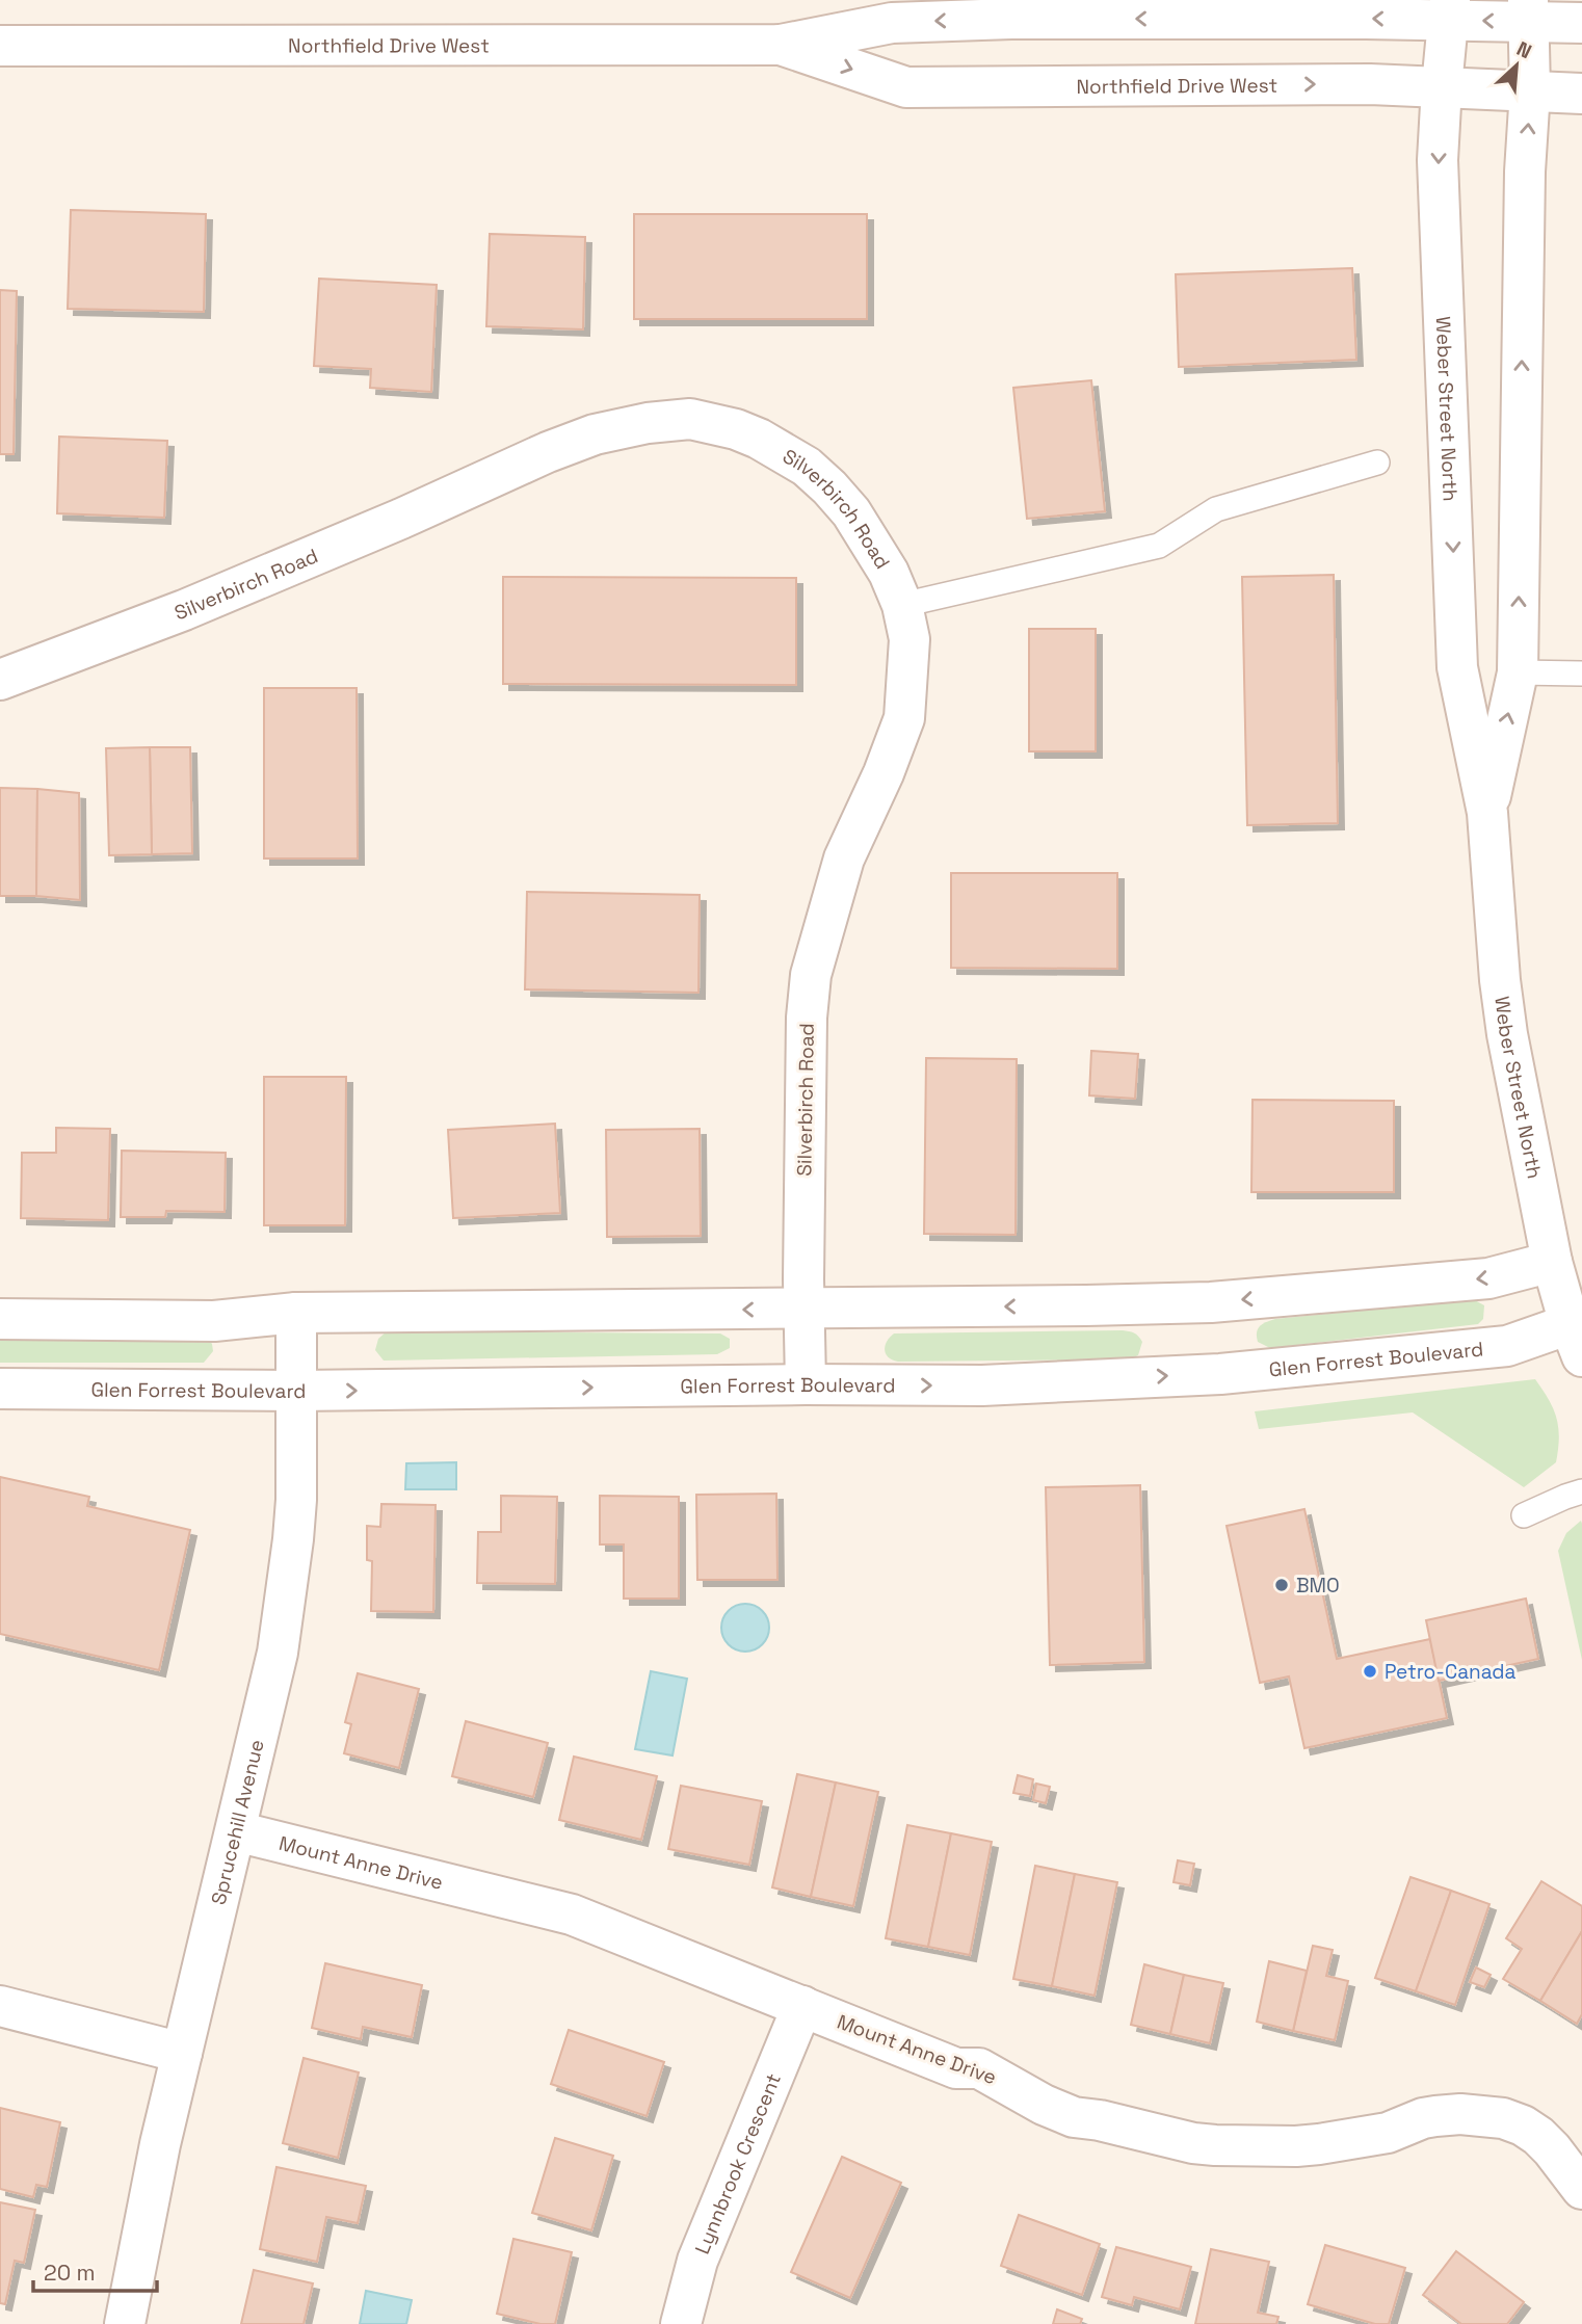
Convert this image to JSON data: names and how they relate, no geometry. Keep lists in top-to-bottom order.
{
  "streets": {
    "street": [
      "Northfield Drive West",
      "Weber Street North",
      "Silverbirch Road",
      "Glen Forrest Boulevard",
      "Sprucehill Avenue",
      "Mount Anne Drive",
      "Lynnbrook Crescent"
    ]
  },
  "crossings": [
    ["Northfield Drive West", "Weber Street North"],
    ["Weber Street North", "Glen Forrest Boulevard"],
    ["Silverbirch Road", "Glen Forrest Boulevard"],
    ["Glen Forrest Boulevard", "Sprucehill Avenue"],
    ["Sprucehill Avenue", "Mount Anne Drive"],
    ["Mount Anne Drive", "Lynnbrook Crescent"]
  ],
  "places": ["BMO", "Petro-Canada"],
  "scale_bar": "20 m",
  "north": "top right"
}
